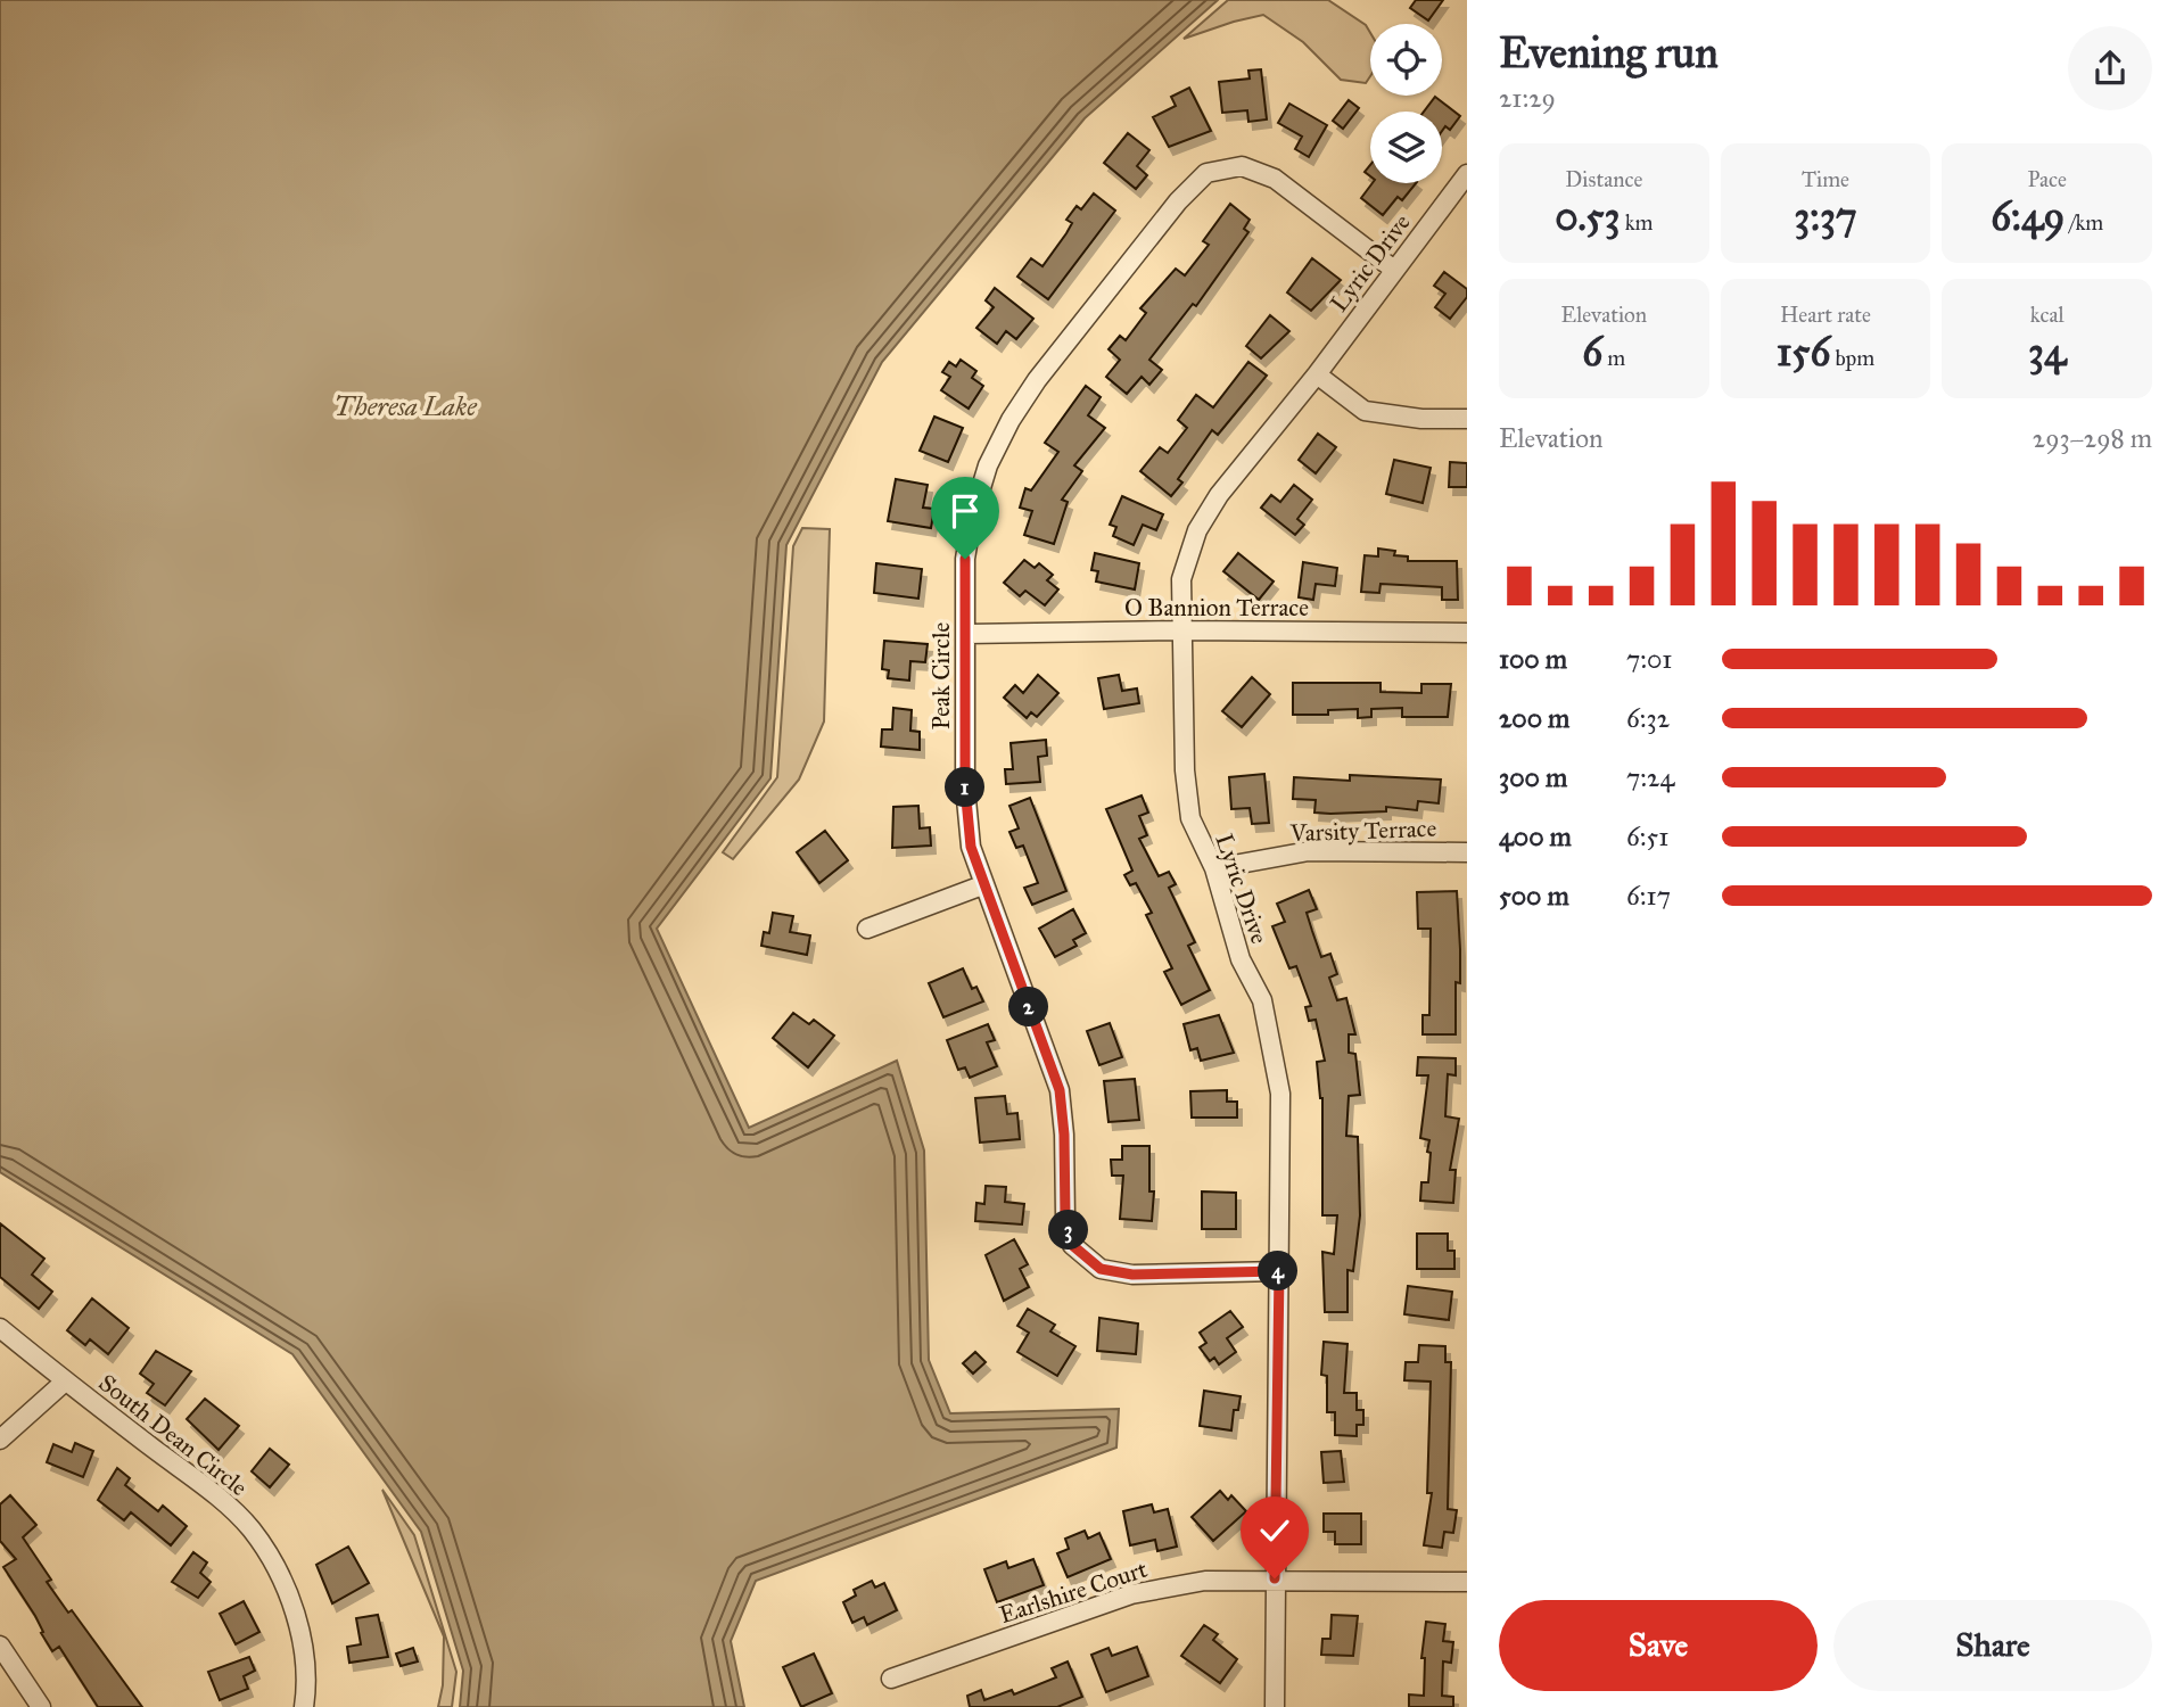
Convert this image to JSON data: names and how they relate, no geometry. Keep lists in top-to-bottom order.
{
  "streets": {
    "street": [
      "Lyric Drive",
      "O Bannion Terrace",
      "Peak Circle",
      "Varsity Terrace",
      "South Dean Circle",
      "Earlshire Court"
    ]
  },
  "crossings": [
    ["Lyric Drive", "O Bannion Terrace"],
    ["Lyric Drive", "Peak Circle"],
    ["Lyric Drive", "Varsity Terrace"],
    ["Lyric Drive", "Earlshire Court"],
    ["O Bannion Terrace", "Peak Circle"]
  ],
  "water": ["Theresa Lake"],
  "page": {
    "heading": ["Evening run", "21:29"],
    "stats": [
      ["Distance", "0.53 km"],
      ["Time", "3:37"],
      ["Pace", "6:49 /km"],
      ["Elevation", "6 m"],
      ["Heart rate", "156 bpm"],
      ["kcal", "34"]
    ],
    "chart": ["Elevation", "293–298 m"],
    "list": [
      {
        "name": "100 m",
        "note": "7:01"
      },
      {
        "name": "200 m",
        "note": "6:32"
      },
      {
        "name": "300 m",
        "note": "7:24"
      },
      {
        "name": "400 m",
        "note": "6:51"
      },
      {
        "name": "500 m",
        "note": "6:17"
      }
    ],
    "pins": [
      "1",
      "2",
      "3",
      "4"
    ],
    "buttons": ["Save", "Share"]
  }
}
